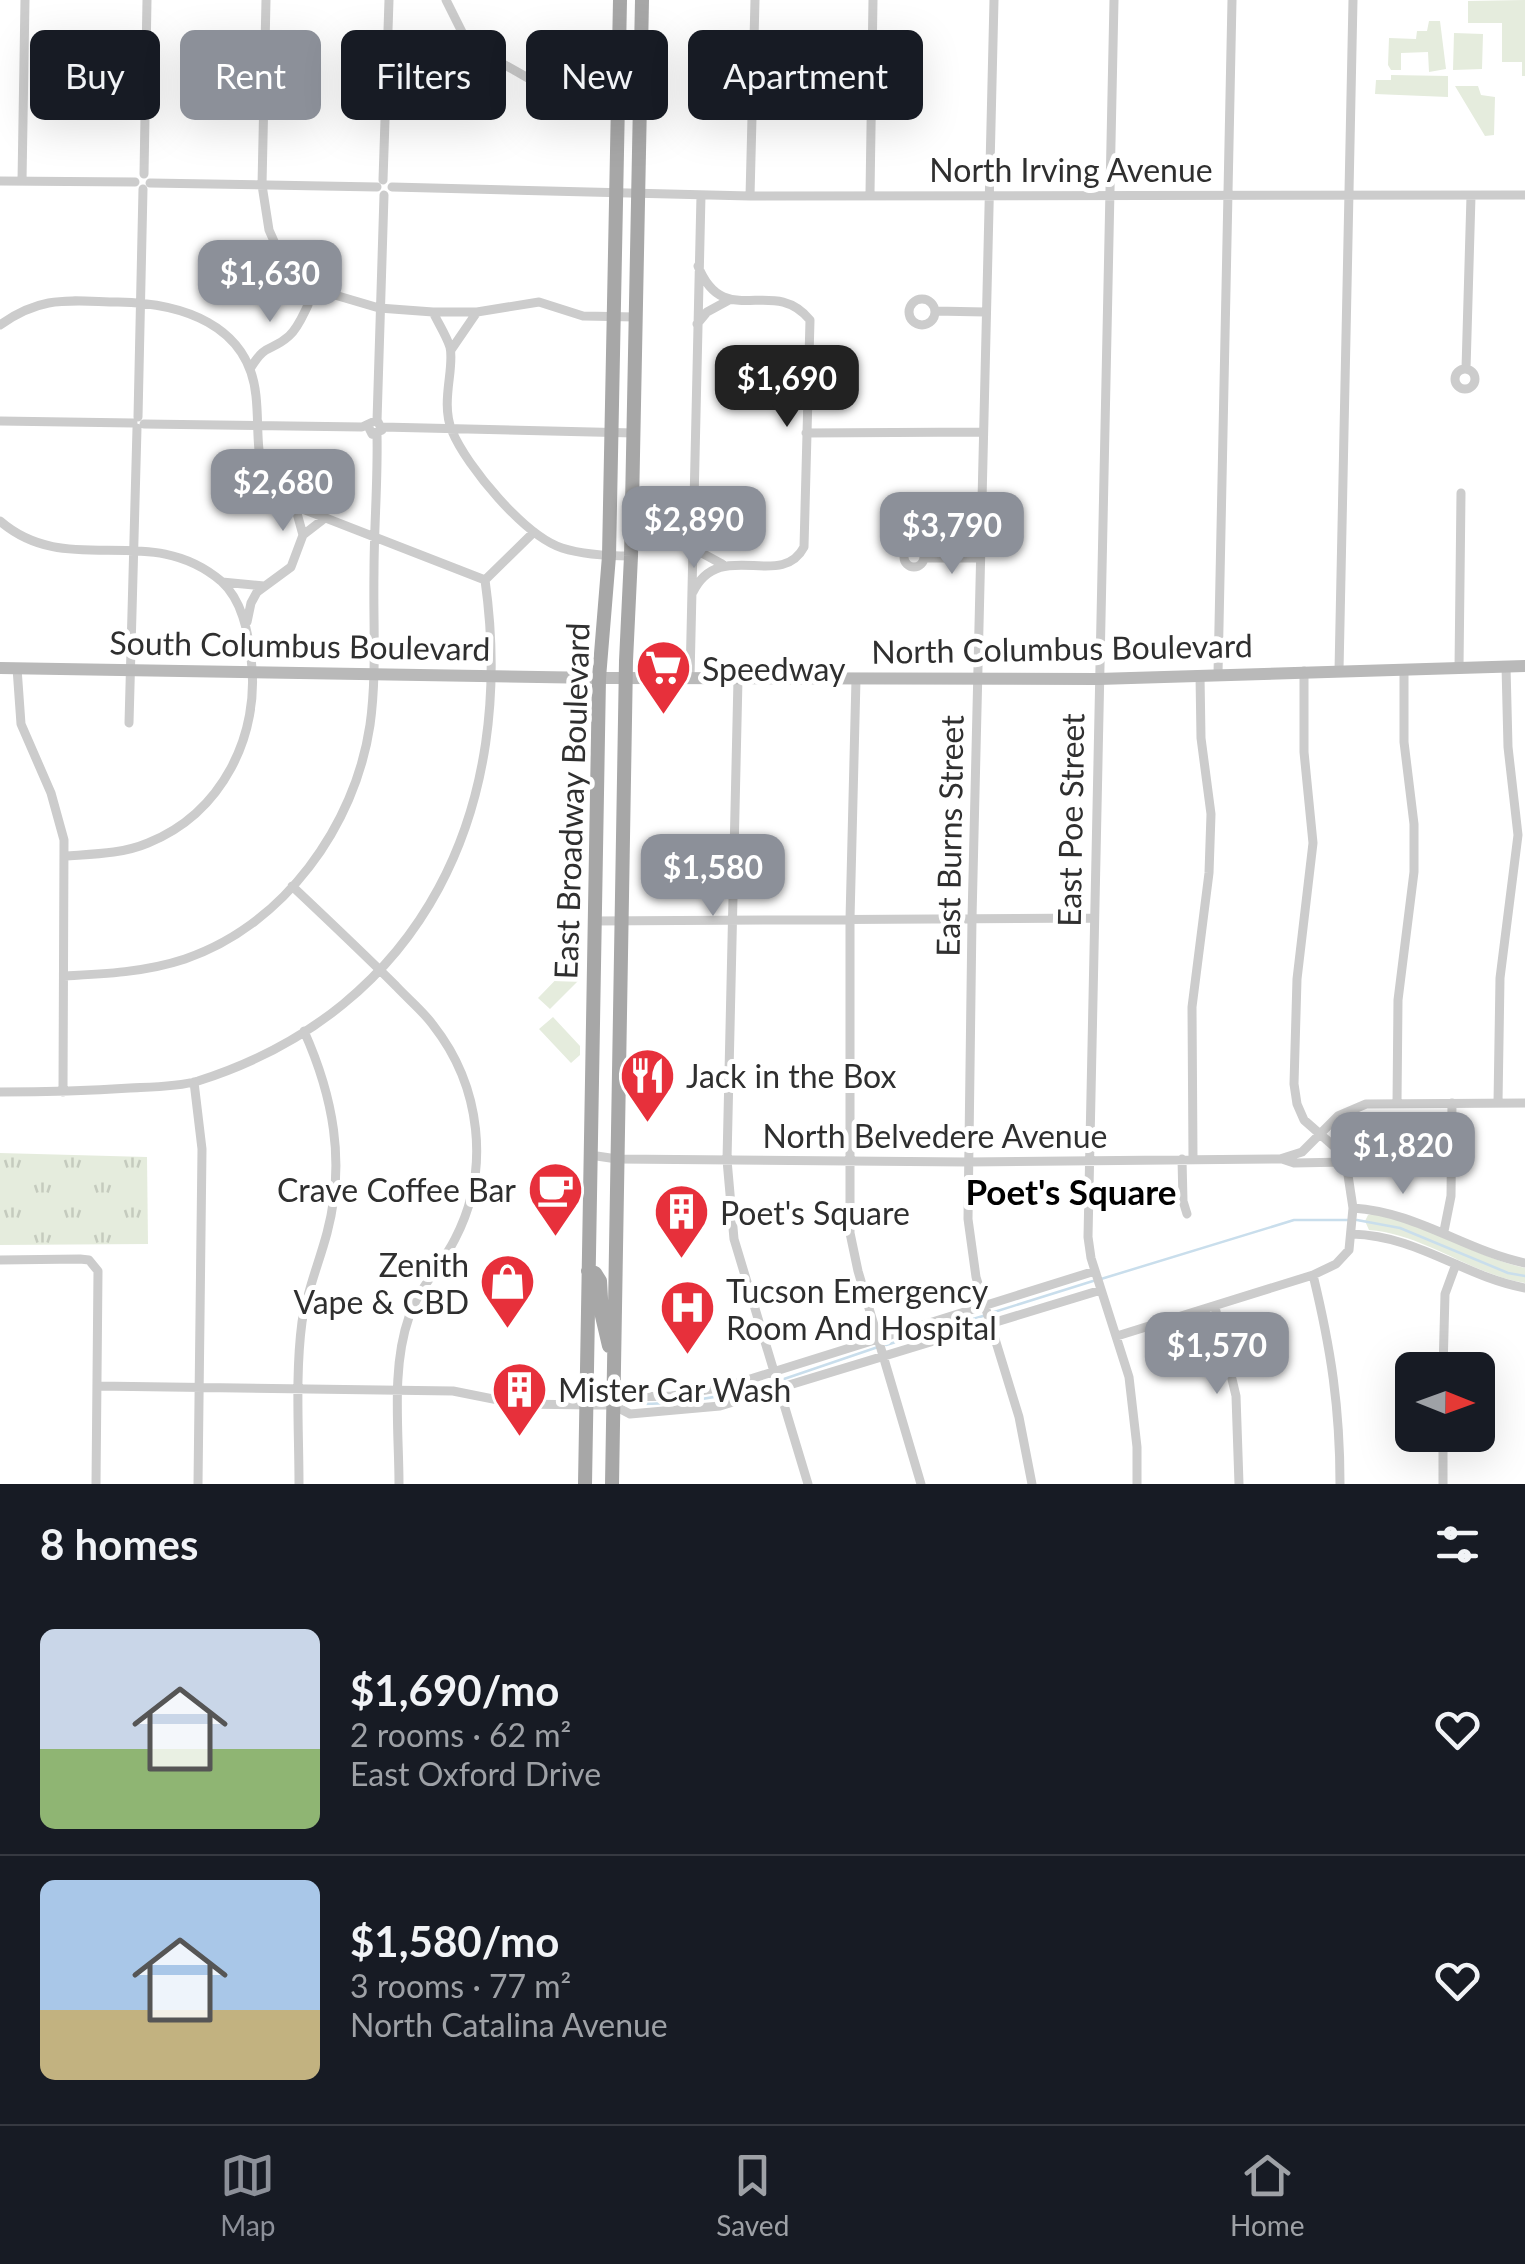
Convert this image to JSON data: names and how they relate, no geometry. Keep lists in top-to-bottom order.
{
  "streets": {
    "main road": ["East Broadway Boulevard"],
    "street": [
      "North Irving Avenue",
      "South Columbus Boulevard",
      "North Columbus Boulevard",
      "East Poe Street",
      "East Burns Street",
      "North Belvedere Avenue"
    ]
  },
  "crossings": [
    ["North Irving Avenue", "East Broadway Boulevard"],
    ["North Irving Avenue", "East Poe Street"],
    ["North Irving Avenue", "East Burns Street"],
    ["South Columbus Boulevard", "North Columbus Boulevard"],
    ["South Columbus Boulevard", "East Broadway Boulevard"],
    ["North Columbus Boulevard", "East Broadway Boulevard"],
    ["North Columbus Boulevard", "East Poe Street"],
    ["North Columbus Boulevard", "East Burns Street"],
    ["East Broadway Boulevard", "North Belvedere Avenue"],
    ["East Poe Street", "North Belvedere Avenue"],
    ["East Burns Street", "North Belvedere Avenue"]
  ],
  "districts": ["Poet's Square"],
  "places": {
    "supermarket": ["Speedway"],
    "restaurant": ["Jack in the Box"],
    "cafe": ["Crave Coffee Bar"],
    "building": ["Poet's Square", "Mister Car Wash"],
    "shop": ["Zenith Vape & CBD"],
    "hospital": ["Tucson Emergency Room And Hospital"]
  },
  "north": "right",
  "page": {
    "chip": [
      "Buy",
      "Rent",
      "Filters",
      "New",
      "Apartment"
    ],
    "price": [
      "$1,630",
      "$1,690",
      "$2,680",
      "$2,890",
      "$3,790",
      "$1,580",
      "$1,820",
      "$1,570"
    ],
    "heading": "8 homes",
    "list": [
      {
        "name": "$1,690/mo",
        "note": "2 rooms · 62 m² · East Oxford Drive"
      },
      {
        "name": "$1,580/mo",
        "note": "3 rooms · 77 m² · North Catalina Avenue"
      }
    ],
    "tabs": ["Map", "Saved", "Home"]
  }
}
